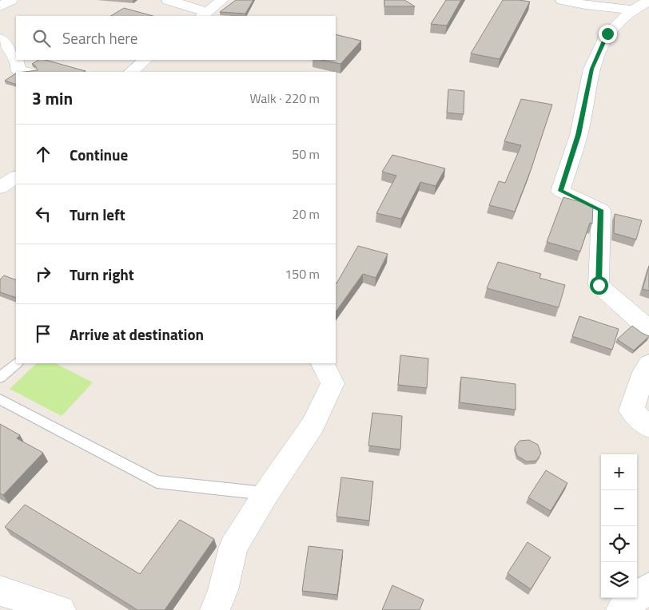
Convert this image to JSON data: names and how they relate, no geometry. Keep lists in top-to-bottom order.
{
  "page": {
    "search": "Search here",
    "heading": ["3 min", "Walk · 220 m"],
    "list": [
      ["Continue", "50 m"],
      ["Turn left", "20 m"],
      ["Turn right", "150 m"],
      "Arrive at destination"
    ],
    "map_buttons": ["+", "−"]
  }
}
